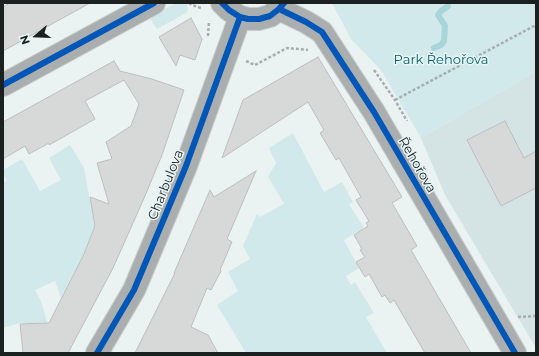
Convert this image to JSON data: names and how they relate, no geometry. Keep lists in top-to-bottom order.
{
  "streets": {
    "street": ["Řehořova", "Charbulova"]
  },
  "parks": ["Park Řehořova"],
  "north": "left"
}
